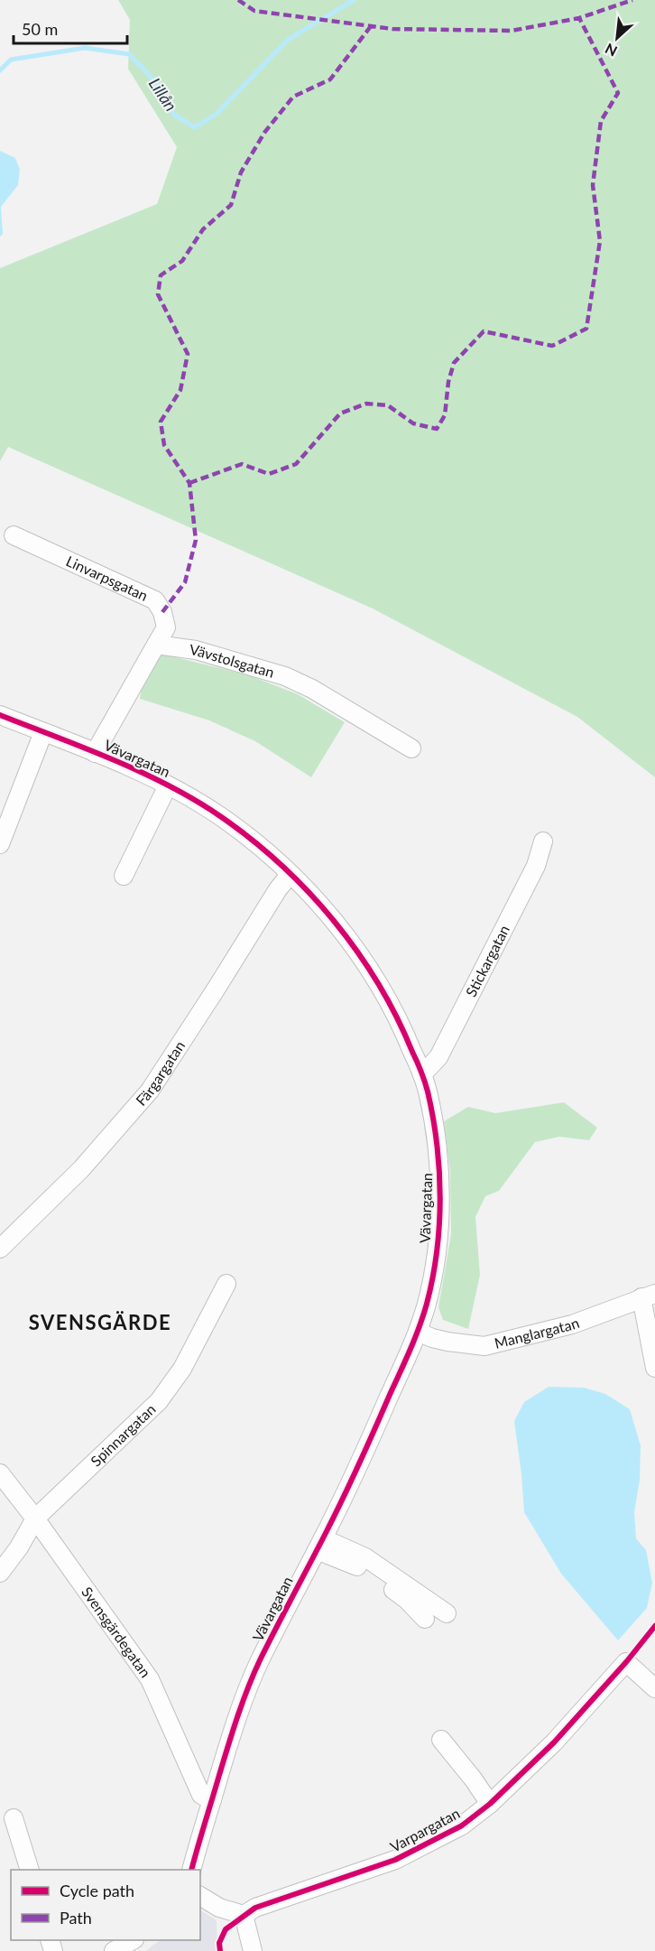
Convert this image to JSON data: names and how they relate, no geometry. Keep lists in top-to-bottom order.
{
  "streets": {
    "street": [
      "Linvarpsgatan",
      "Vävstolsgatan",
      "Vävargatan",
      "Stickargatan",
      "Färgargatan",
      "Manglargatan",
      "Spinnargatan",
      "Svensgärdegatan",
      "Varpargatan"
    ]
  },
  "crossings": [
    ["Linvarpsgatan", "Vävstolsgatan"],
    ["Vävargatan", "Stickargatan"],
    ["Vävargatan", "Färgargatan"],
    ["Vävargatan", "Manglargatan"],
    ["Vävargatan", "Svensgärdegatan"],
    ["Spinnargatan", "Svensgärdegatan"]
  ],
  "districts": ["SVENSGÄRDE"],
  "water": ["Lillån"],
  "legend": ["Cycle path", "Path"],
  "scale_bar": "50 m",
  "north": "bottom left"
}
